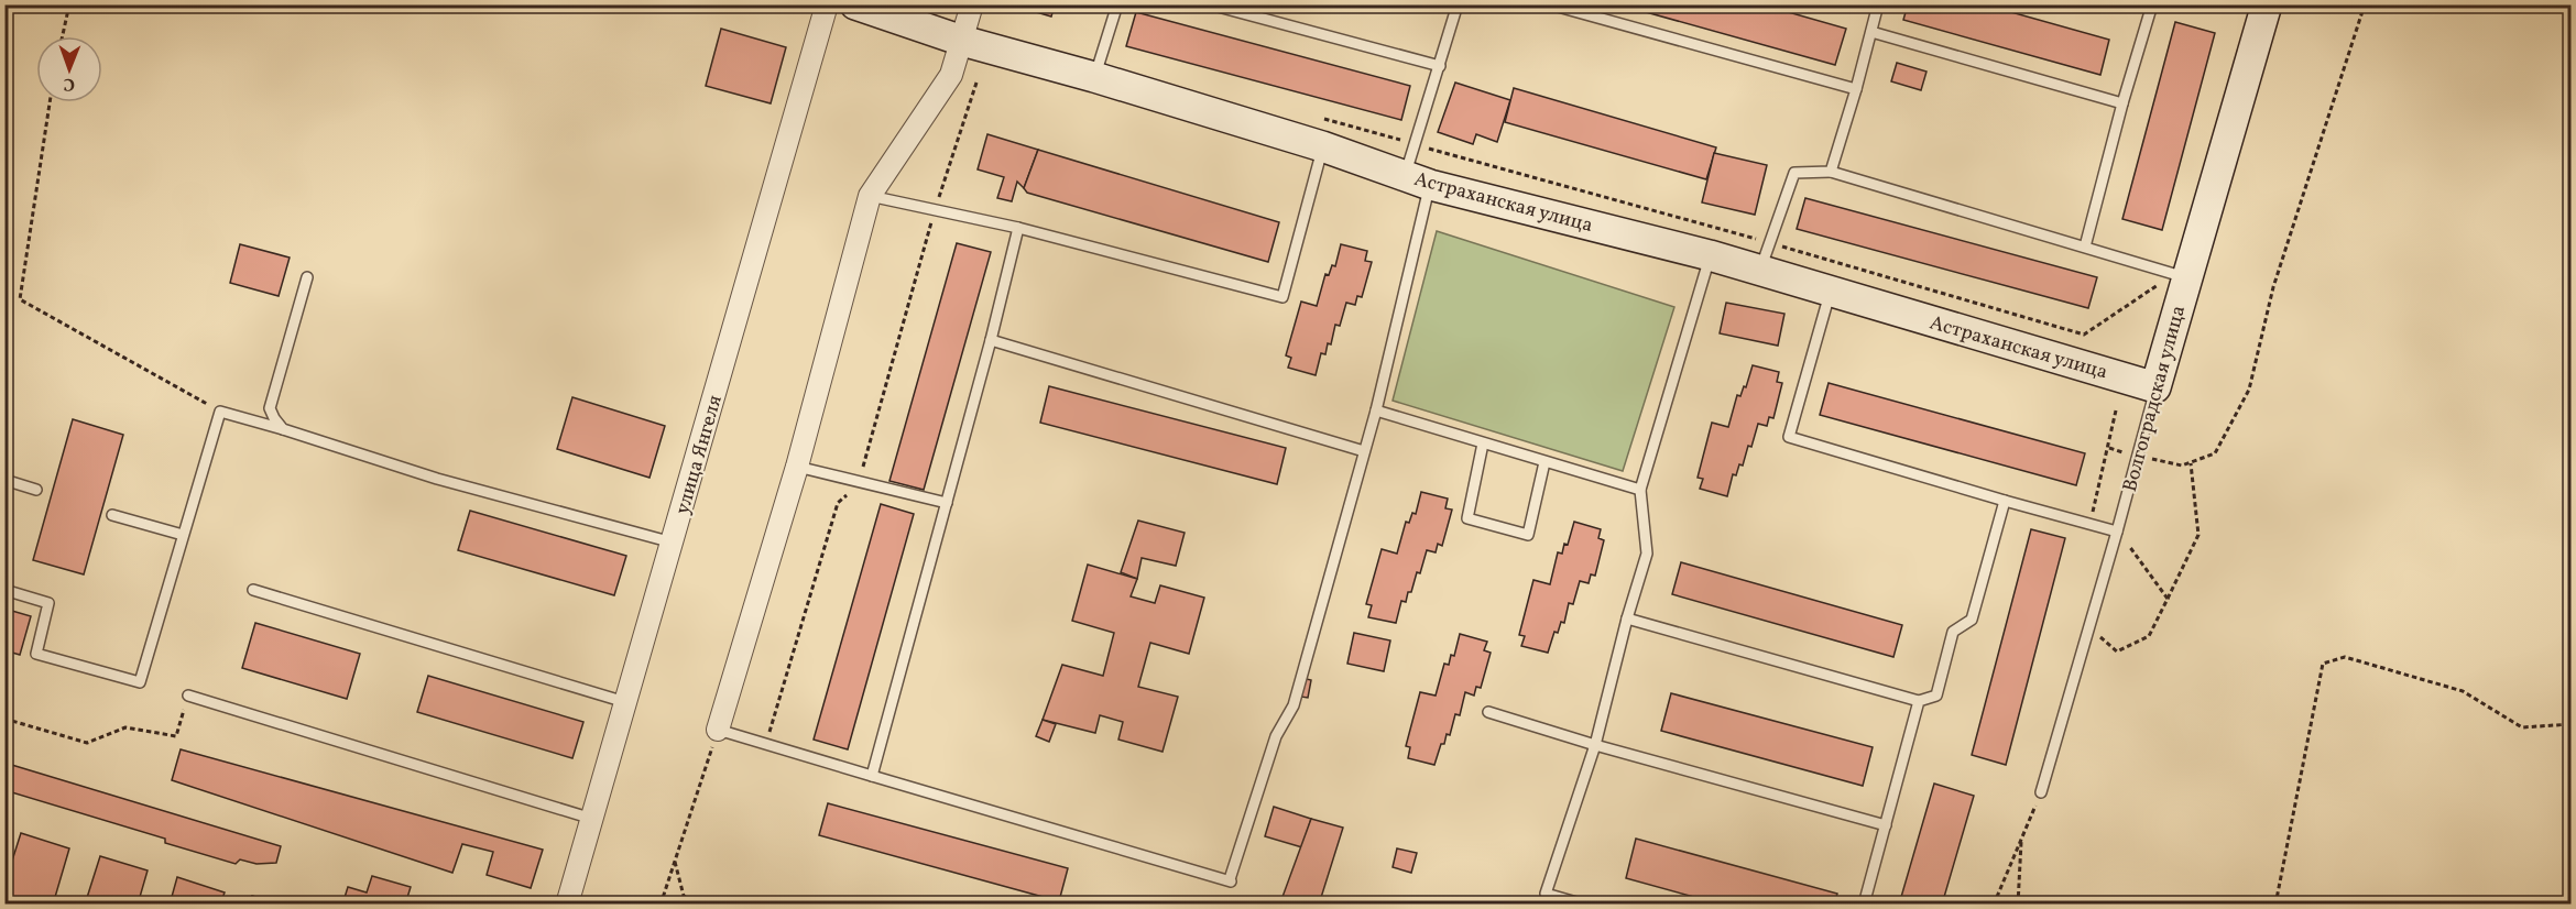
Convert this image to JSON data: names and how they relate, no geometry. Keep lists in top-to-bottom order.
{
  "streets": {
    "street": ["Астраханская улица", "Волгоградская улица", "улица Янгеля"]
  },
  "crossings": [
    ["Астраханская улица", "Волгоградская улица"]
  ],
  "north": "bottom"
}
